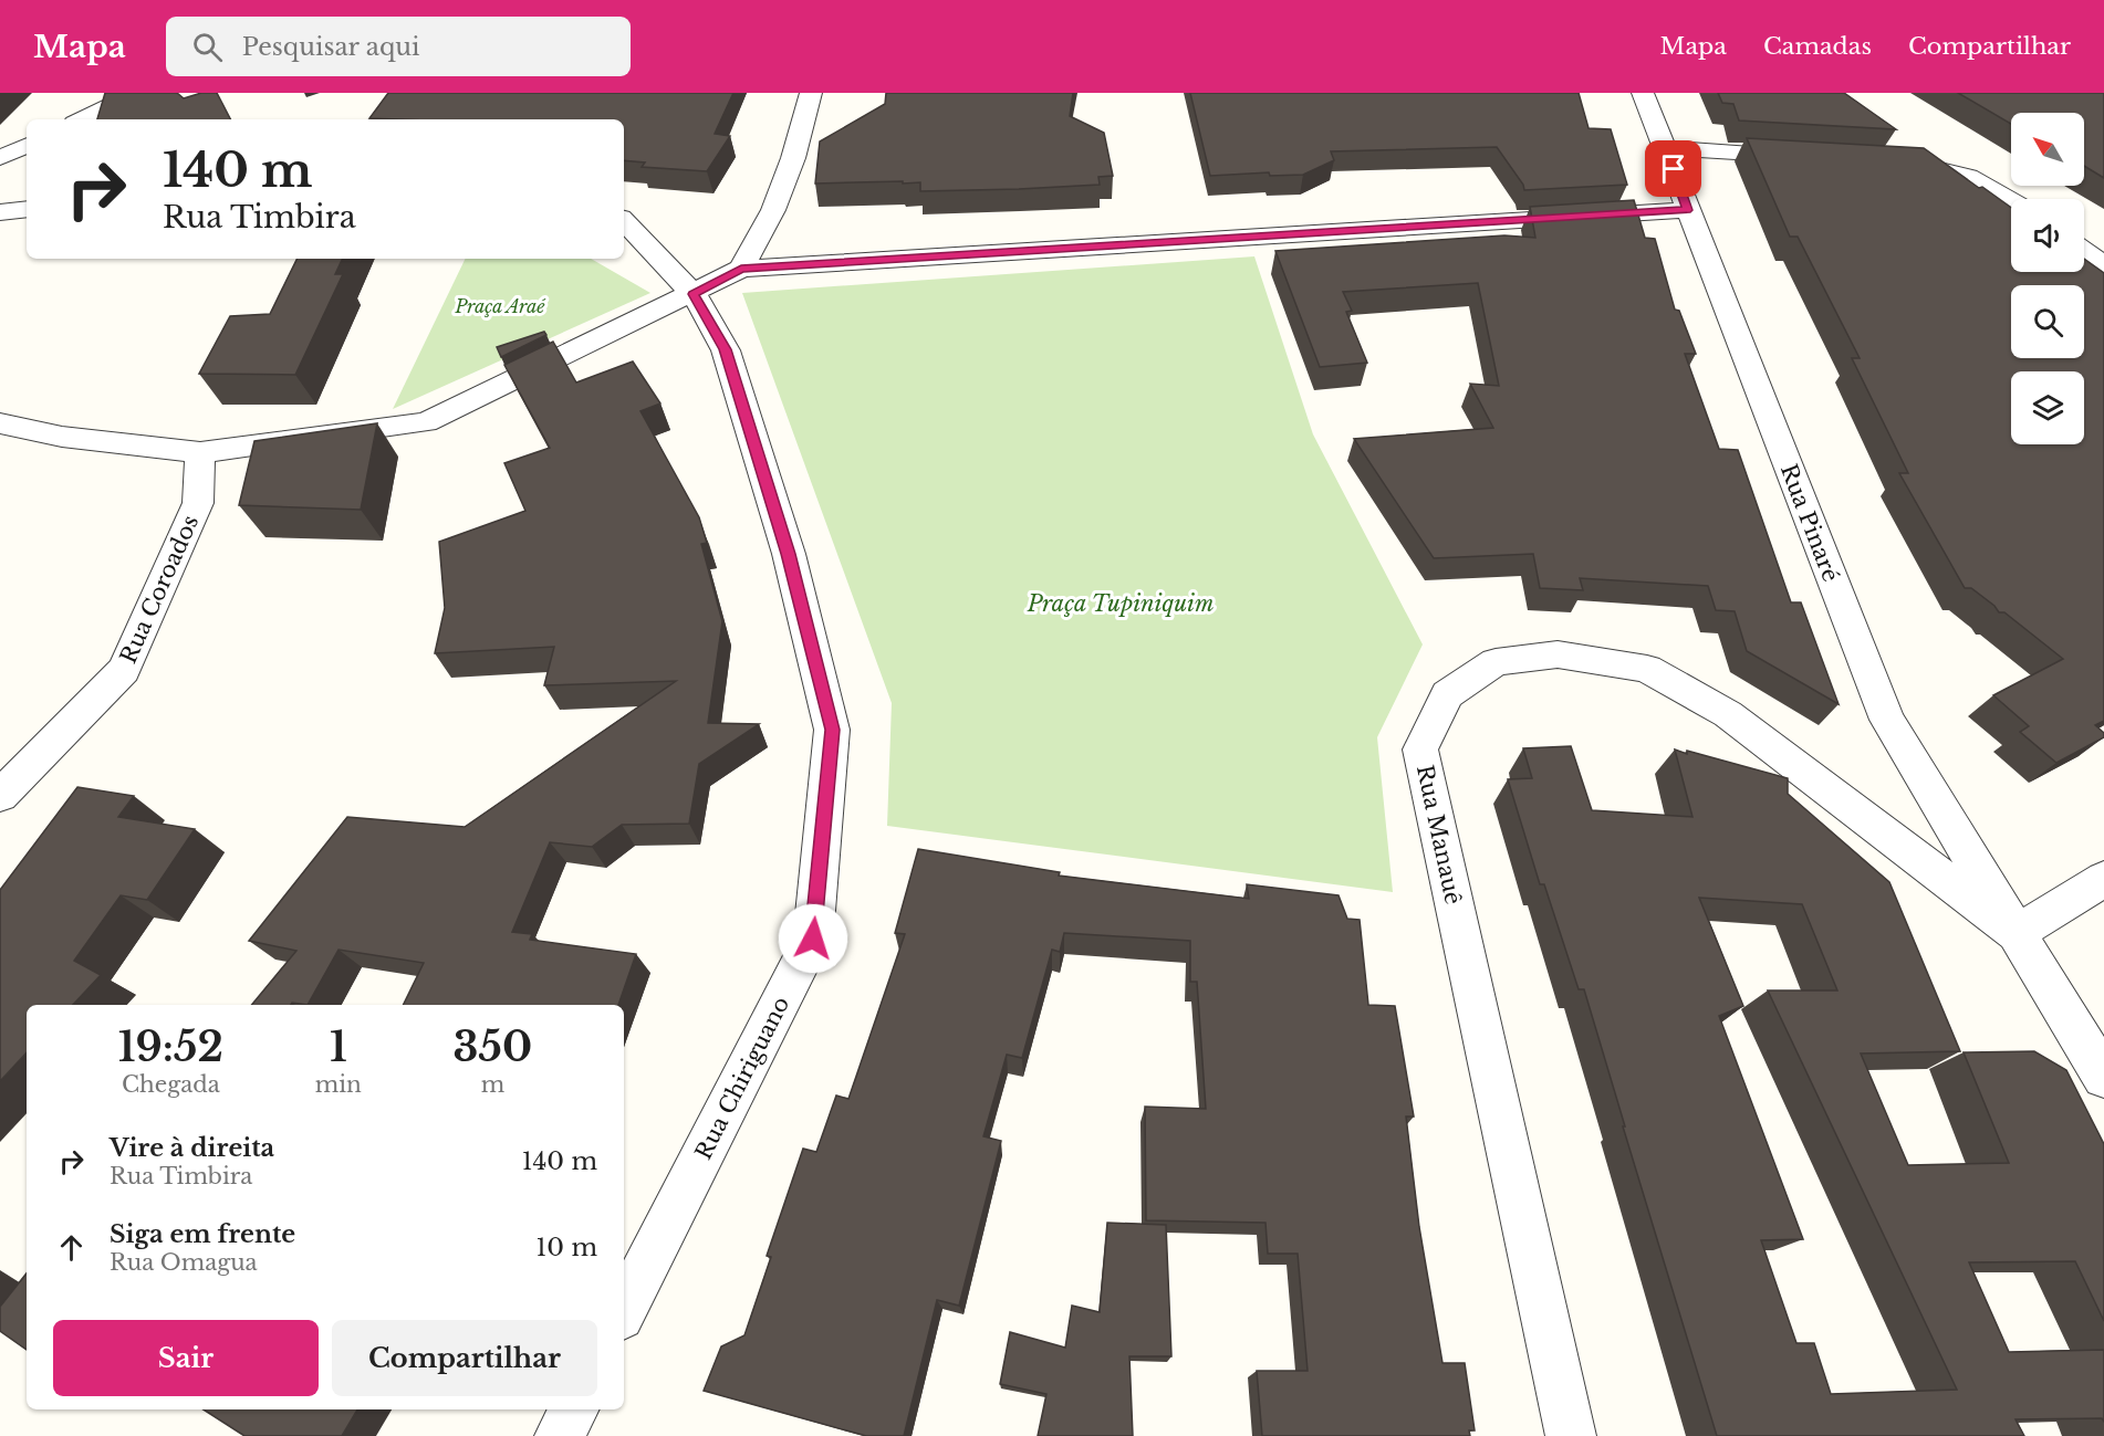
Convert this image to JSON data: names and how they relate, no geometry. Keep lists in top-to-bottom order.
{
  "streets": {
    "street": [
      "Rua Pinaré",
      "Rua Coroados",
      "Rua Manauê",
      "Rua Chiriguano"
    ]
  },
  "crossings": [
    ["Rua Pinaré", "Rua Manauê"]
  ],
  "parks": ["Praça Araé", "Praça Tupiniquim"],
  "north": "top left",
  "page": {
    "header": "Mapa",
    "search": "Pesquisar aqui",
    "nav": ["Mapa", "Camadas", "Compartilhar"],
    "turn": ["140 m", "Rua Timbira"],
    "eta": [
      "19:52",
      "Chegada",
      "1",
      "min",
      "350",
      "m"
    ],
    "list": [
      {
        "name": "Vire à direita",
        "note": "Rua Timbira",
        "value": "140 m"
      },
      {
        "name": "Siga em frente",
        "note": "Rua Omagua",
        "value": "10 m"
      }
    ],
    "buttons": ["Sair", "Compartilhar"]
  }
}
